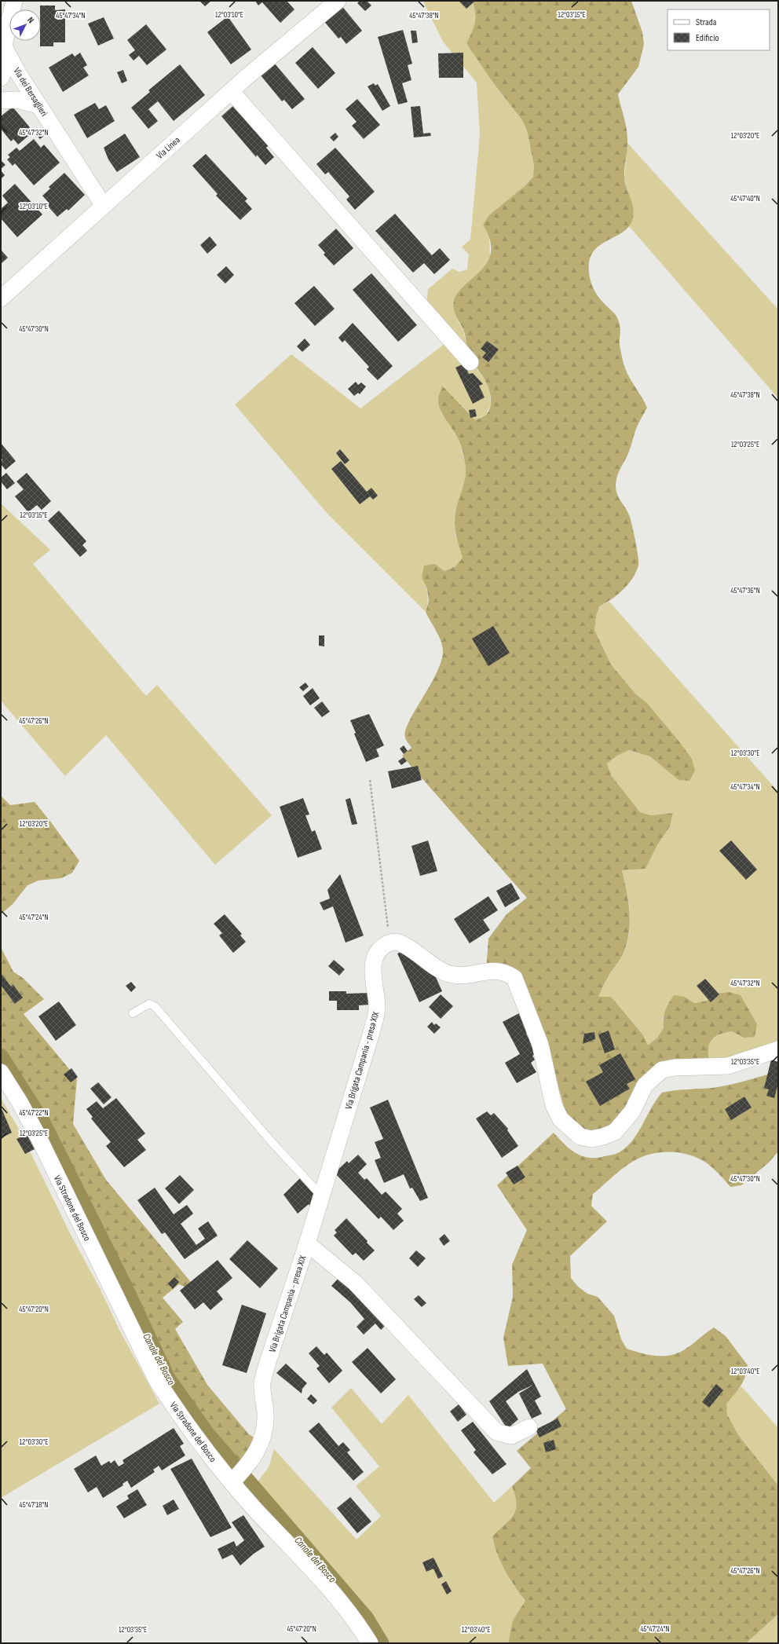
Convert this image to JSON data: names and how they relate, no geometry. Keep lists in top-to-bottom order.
{
  "streets": {
    "street": [
      "Via dei Bersaglieri",
      "Via Linea",
      "Via Brigata Campania - presa XIX",
      "Via Stradone del Bosco"
    ]
  },
  "crossings": [
    ["Via dei Bersaglieri", "Via Linea"],
    ["Via Brigata Campania - presa XIX", "Via Stradone del Bosco"]
  ],
  "water": ["Canale del Bosco"],
  "legend": ["Strada", "Edificio"],
  "north": "top right",
  "coordinates": [
    "12°03'15\"E",
    "12°03'10\"E",
    "45°47'34\"N",
    "45°47'38\"N",
    "45°47'32\"N",
    "12°03'20\"E",
    "45°47'40\"N",
    "45°47'30\"N",
    "12°03'25\"E",
    "45°47'36\"N",
    "45°47'26\"N",
    "12°03'30\"E",
    "45°47'24\"N",
    "12°03'35\"E",
    "45°47'22\"N",
    "45°47'20\"N",
    "12°03'40\"E",
    "45°47'18\"N"
  ]
}
